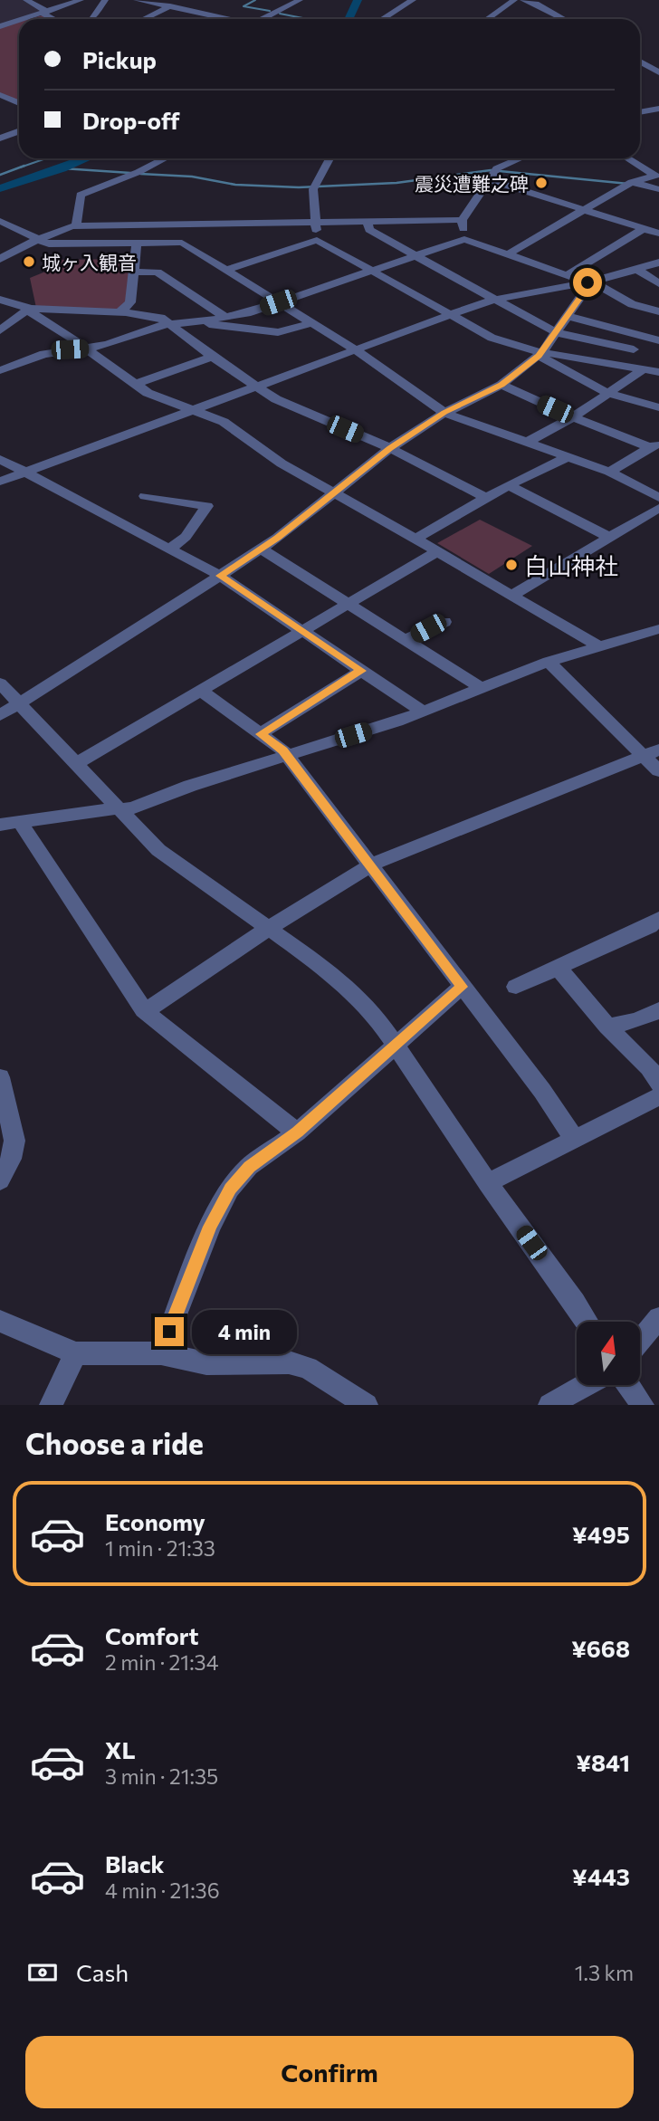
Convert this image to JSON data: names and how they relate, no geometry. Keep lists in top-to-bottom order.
{
  "places": ["震災遭難之碑", "城ヶ入観音", "白山神社"],
  "north": "top",
  "page": {
    "banner": ["Pickup", "Drop-off"],
    "bubble": "4 min",
    "heading": "Choose a ride",
    "list": [
      {
        "name": "Economy",
        "note": "1 min · 21:33",
        "value": "¥495"
      },
      {
        "name": "Comfort",
        "note": "2 min · 21:34",
        "value": "¥668"
      },
      {
        "name": "XL",
        "note": "3 min · 21:35",
        "value": "¥841"
      },
      {
        "name": "Black",
        "note": "4 min · 21:36",
        "value": "¥443"
      }
    ],
    "pay": ["Cash", "1.3 km"],
    "buttons": "Confirm"
  }
}
